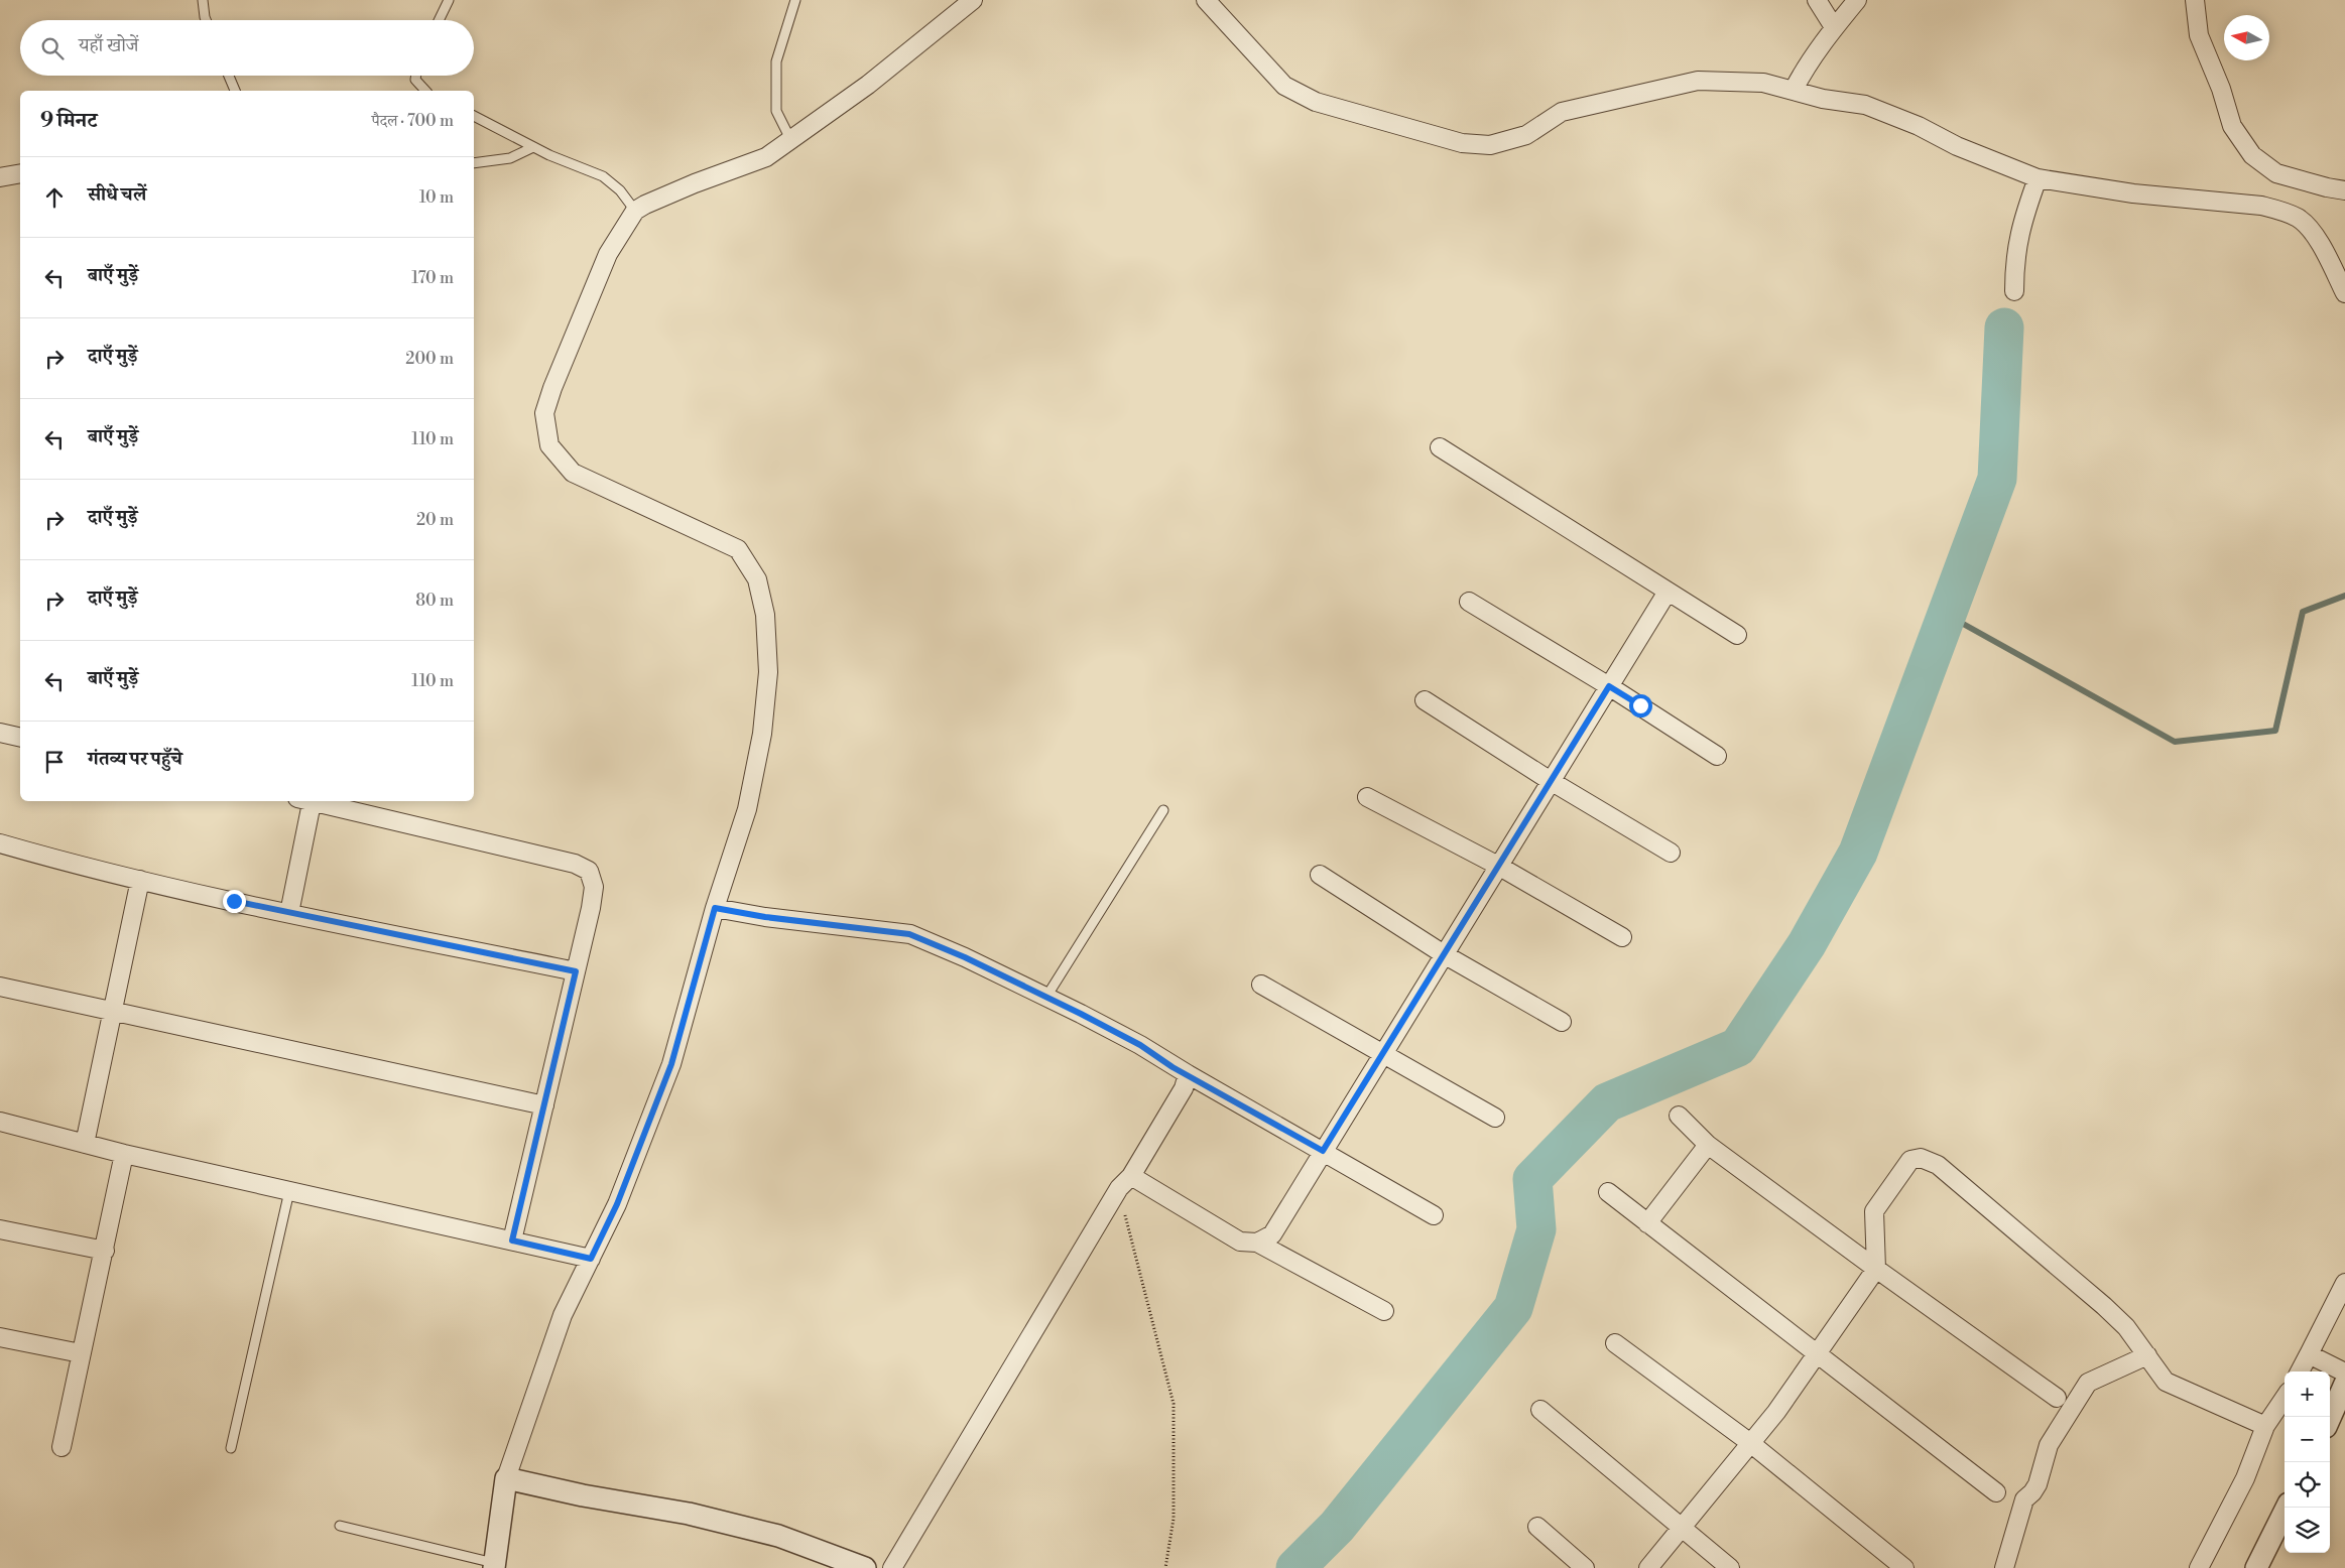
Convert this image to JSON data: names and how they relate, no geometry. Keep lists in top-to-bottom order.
{
  "north": "left",
  "page": {
    "search": "यहाँ खोजें",
    "heading": ["9 मिनट", "पैदल · 700 m"],
    "list": [
      ["सीधे चलें", "10 m"],
      ["बाएँ मुड़ें", "170 m"],
      ["दाएँ मुड़ें", "200 m"],
      ["बाएँ मुड़ें", "110 m"],
      ["दाएँ मुड़ें", "20 m"],
      ["दाएँ मुड़ें", "80 m"],
      ["बाएँ मुड़ें", "110 m"],
      "गंतव्य पर पहुँचे"
    ],
    "map_buttons": ["+", "−"]
  }
}
